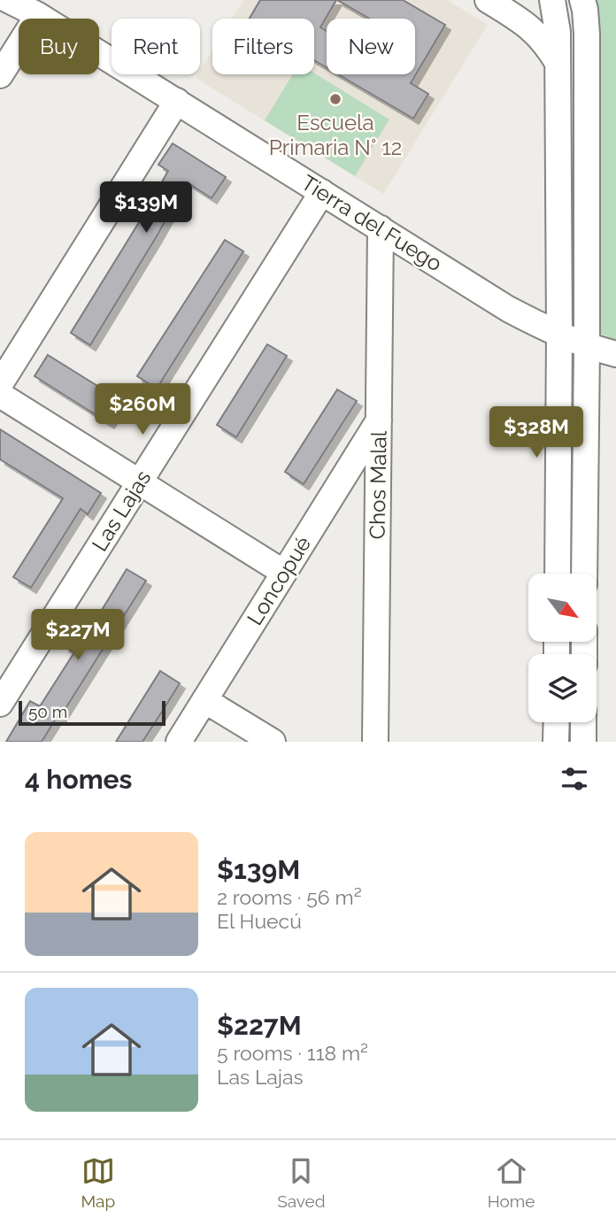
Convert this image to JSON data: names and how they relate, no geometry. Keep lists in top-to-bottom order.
{
  "streets": {
    "street": [
      "Tierra del Fuego",
      "Chos Malal",
      "Las Lajas",
      "Loncopué"
    ]
  },
  "crossings": [
    ["Tierra del Fuego", "Chos Malal"],
    ["Tierra del Fuego", "Las Lajas"],
    ["Chos Malal", "Loncopué"]
  ],
  "places": ["Escuela Primaria N° 12"],
  "scale_bar": "50 m",
  "north": "bottom right",
  "page": {
    "chip": [
      "Buy",
      "Rent",
      "Filters",
      "New"
    ],
    "price": [
      "$139M",
      "$260M",
      "$328M",
      "$227M"
    ],
    "scale": "50 m",
    "heading": "4 homes",
    "list": [
      {
        "name": "$139M",
        "note": "2 rooms · 56 m² · El Huecú"
      },
      {
        "name": "$227M",
        "note": "5 rooms · 118 m² · Las Lajas"
      }
    ],
    "tabs": ["Map", "Saved", "Home"]
  }
}
